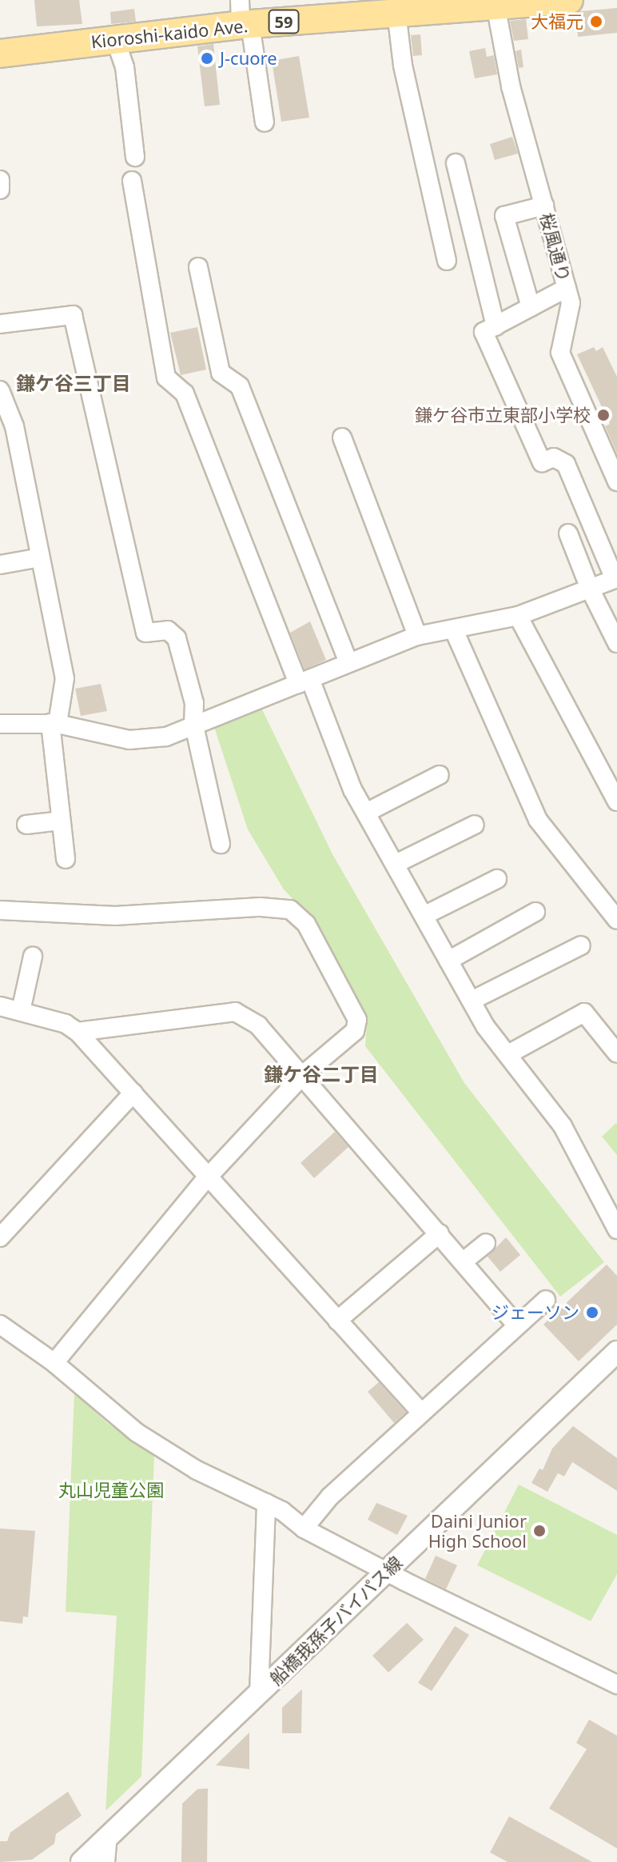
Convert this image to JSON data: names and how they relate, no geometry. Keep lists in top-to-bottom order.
{
  "streets": {
    "main road": ["59", "Kioroshi-kaido Ave."],
    "street": ["桜風通り", "船橋我孫子バイパス線"]
  },
  "crossings": [
    ["Kioroshi-kaido Ave.", "桜風通り"]
  ],
  "districts": ["鎌ケ谷三丁目", "鎌ケ谷二丁目"],
  "parks": ["丸山児童公園"],
  "places": [
    "大福元",
    "J-cuore",
    "鎌ケ谷市立東部小学校",
    "ジェーソン",
    "Daini Junior High School"
  ]
}
